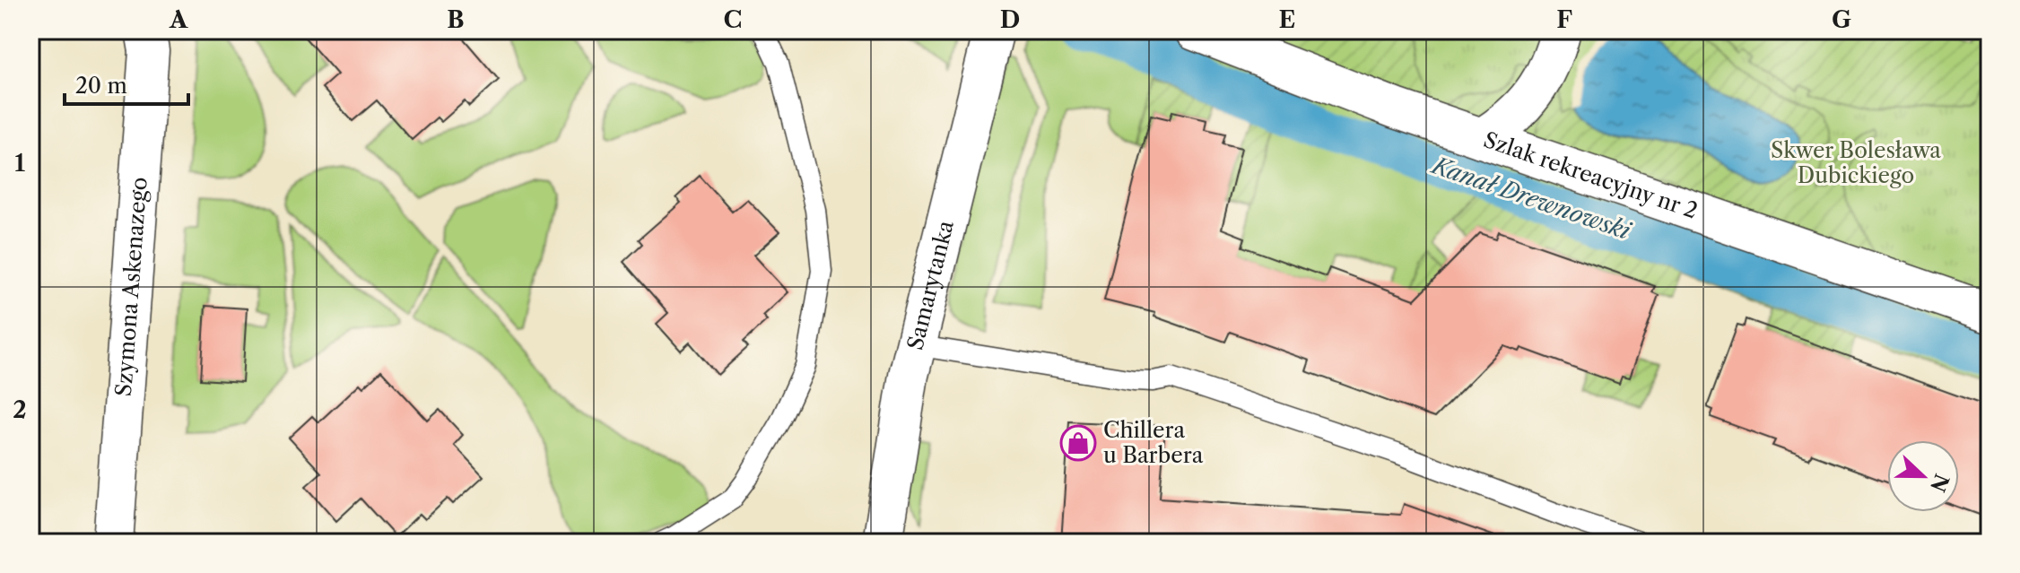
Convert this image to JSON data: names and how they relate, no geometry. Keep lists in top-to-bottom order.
{
  "streets": {
    "street": ["Szlak rekreacyjny nr 2", "Samarytanka", "Szymona Askenazego"]
  },
  "water": ["Kanał Drewnowski"],
  "parks": ["Skwer Bolesława Dubickiego"],
  "places": {
    "shop": ["Chillera u Barbera"]
  },
  "scale_bar": "20 m",
  "north": "right",
  "grid": {
    "columns": [
      "A",
      "B",
      "C",
      "D",
      "E",
      "F",
      "G"
    ],
    "rows": ["1", "2"]
  }
}
